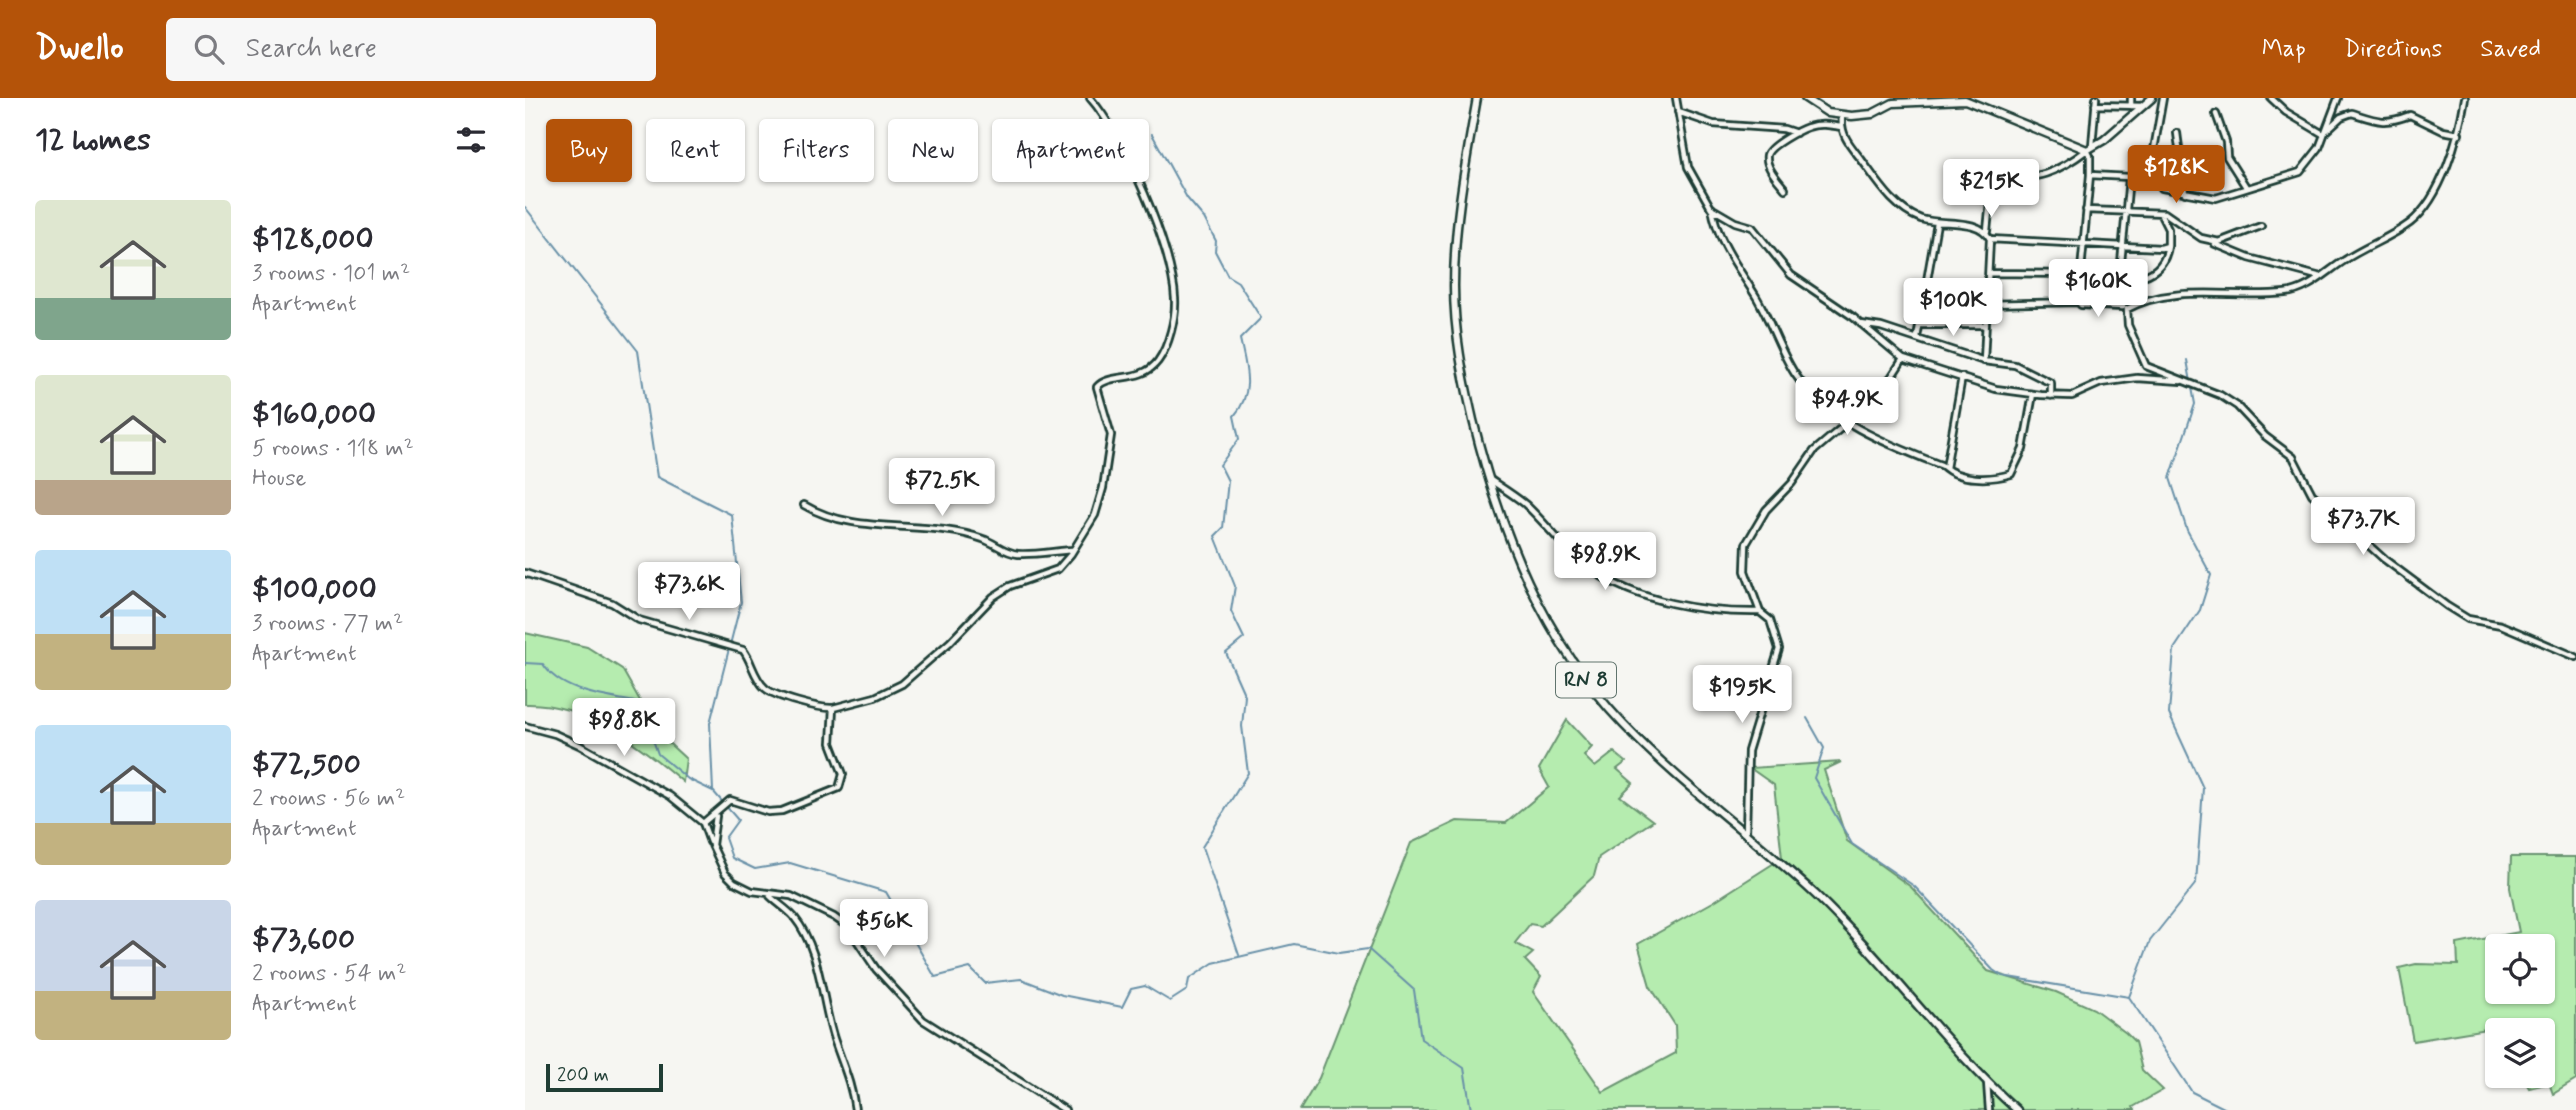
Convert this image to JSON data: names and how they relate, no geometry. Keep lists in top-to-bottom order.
{
  "streets": {
    "main road": ["RN 8"]
  },
  "scale_bar": "200 m",
  "page": {
    "header": "Dwello",
    "search": "Search here",
    "nav": ["Map", "Directions", "Saved"],
    "heading": "12 homes",
    "chip": [
      "Buy",
      "Rent",
      "Filters",
      "New",
      "Apartment"
    ],
    "price": [
      "$128K",
      "$215K",
      "$160K",
      "$100K",
      "$94.9K",
      "$72.5K",
      "$73.7K",
      "$98.9K",
      "$73.6K",
      "$195K",
      "$98.8K",
      "$56K"
    ],
    "list": [
      {
        "name": "$128,000",
        "note": "3 rooms · 101 m² · Apartment"
      },
      {
        "name": "$160,000",
        "note": "5 rooms · 118 m² · House"
      },
      {
        "name": "$100,000",
        "note": "3 rooms · 77 m² · Apartment"
      },
      {
        "name": "$72,500",
        "note": "2 rooms · 56 m² · Apartment"
      },
      {
        "name": "$73,600",
        "note": "2 rooms · 54 m² · Apartment"
      }
    ],
    "scale": "200 m"
  }
}
